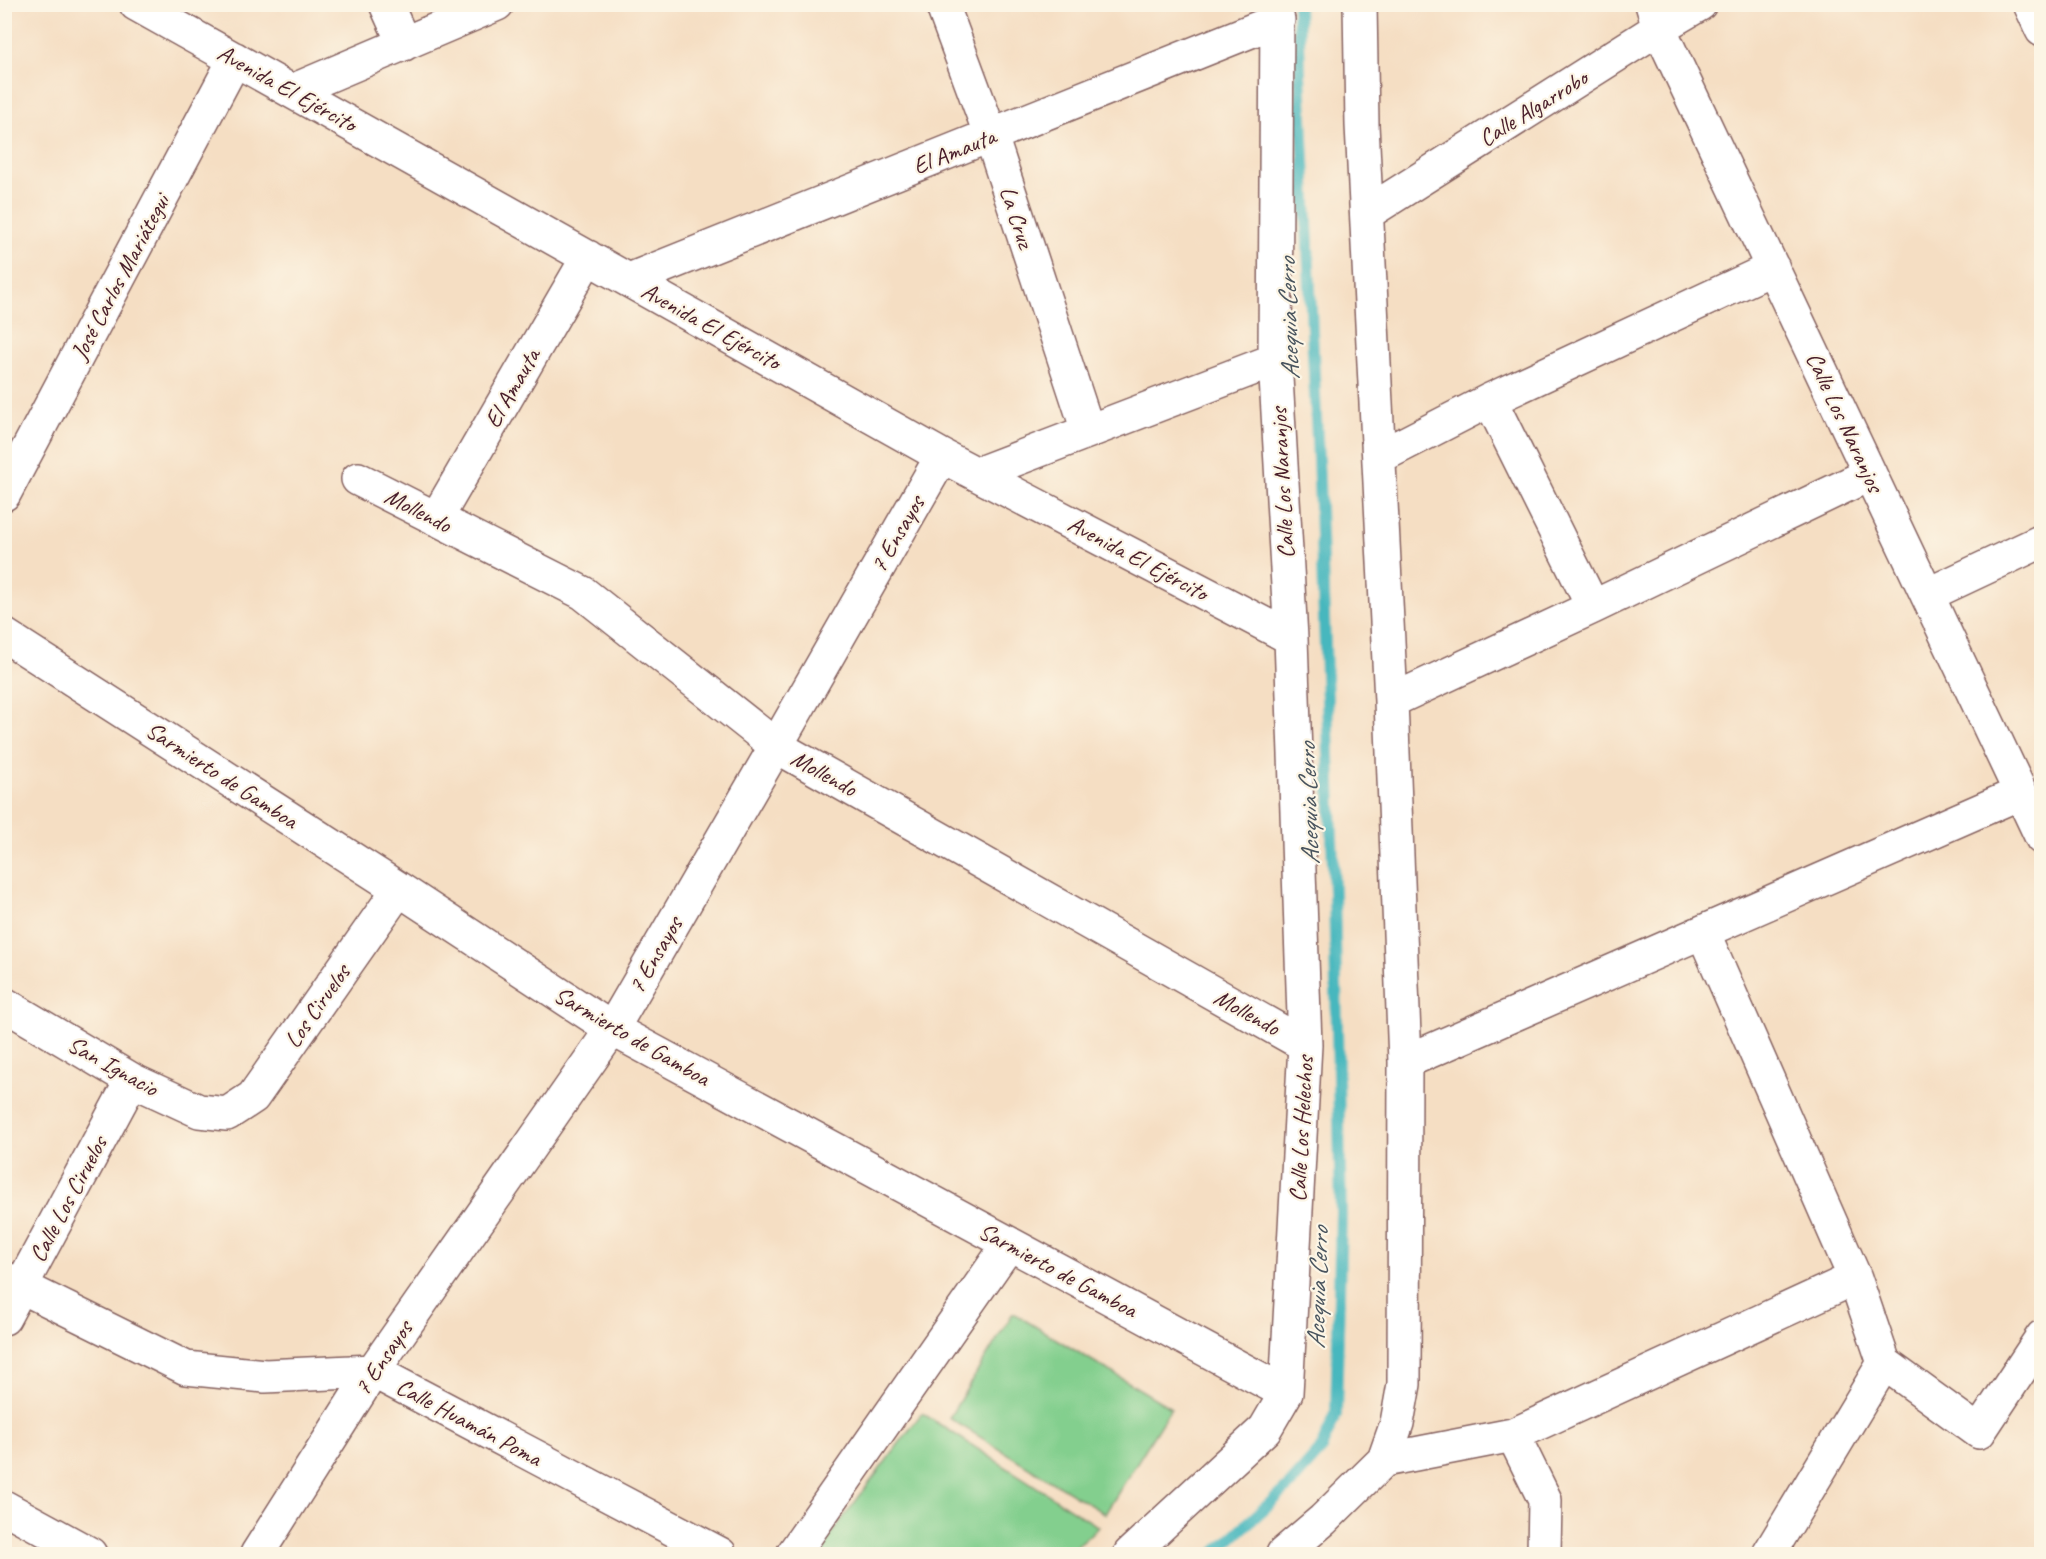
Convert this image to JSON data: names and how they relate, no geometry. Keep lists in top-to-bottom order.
{
  "streets": {
    "street": [
      "Avenida El Ejército",
      "Calle Algarrobo",
      "El Amauta",
      "La Cruz",
      "José Carlos Mariátegui",
      "Calle Los Naranjos",
      "Mollendo",
      "7 Ensayos",
      "Sarmierto de Gamboa",
      "Los Ciruelos",
      "San Ignacio",
      "Calle Los Helechos",
      "Calle Los Ciruelos",
      "Calle Huamán Poma"
    ]
  },
  "crossings": [
    ["Avenida El Ejército", "El Amauta"],
    ["Avenida El Ejército", "José Carlos Mariátegui"],
    ["Avenida El Ejército", "Calle Los Naranjos"],
    ["Avenida El Ejército", "7 Ensayos"],
    ["Avenida El Ejército", "Calle Los Helechos"],
    ["Calle Algarrobo", "Calle Los Naranjos"],
    ["El Amauta", "La Cruz"],
    ["El Amauta", "Calle Los Naranjos"],
    ["El Amauta", "Mollendo"],
    ["Calle Los Naranjos", "Calle Los Helechos"],
    ["Mollendo", "7 Ensayos"],
    ["Mollendo", "Calle Los Helechos"],
    ["7 Ensayos", "Sarmierto de Gamboa"],
    ["7 Ensayos", "Calle Huamán Poma"],
    ["Sarmierto de Gamboa", "Los Ciruelos"],
    ["Sarmierto de Gamboa", "Calle Los Helechos"],
    ["Los Ciruelos", "San Ignacio"],
    ["San Ignacio", "Calle Los Ciruelos"],
    ["Calle Los Ciruelos", "Calle Huamán Poma"]
  ],
  "water": ["Acequia Cerro"]
}
